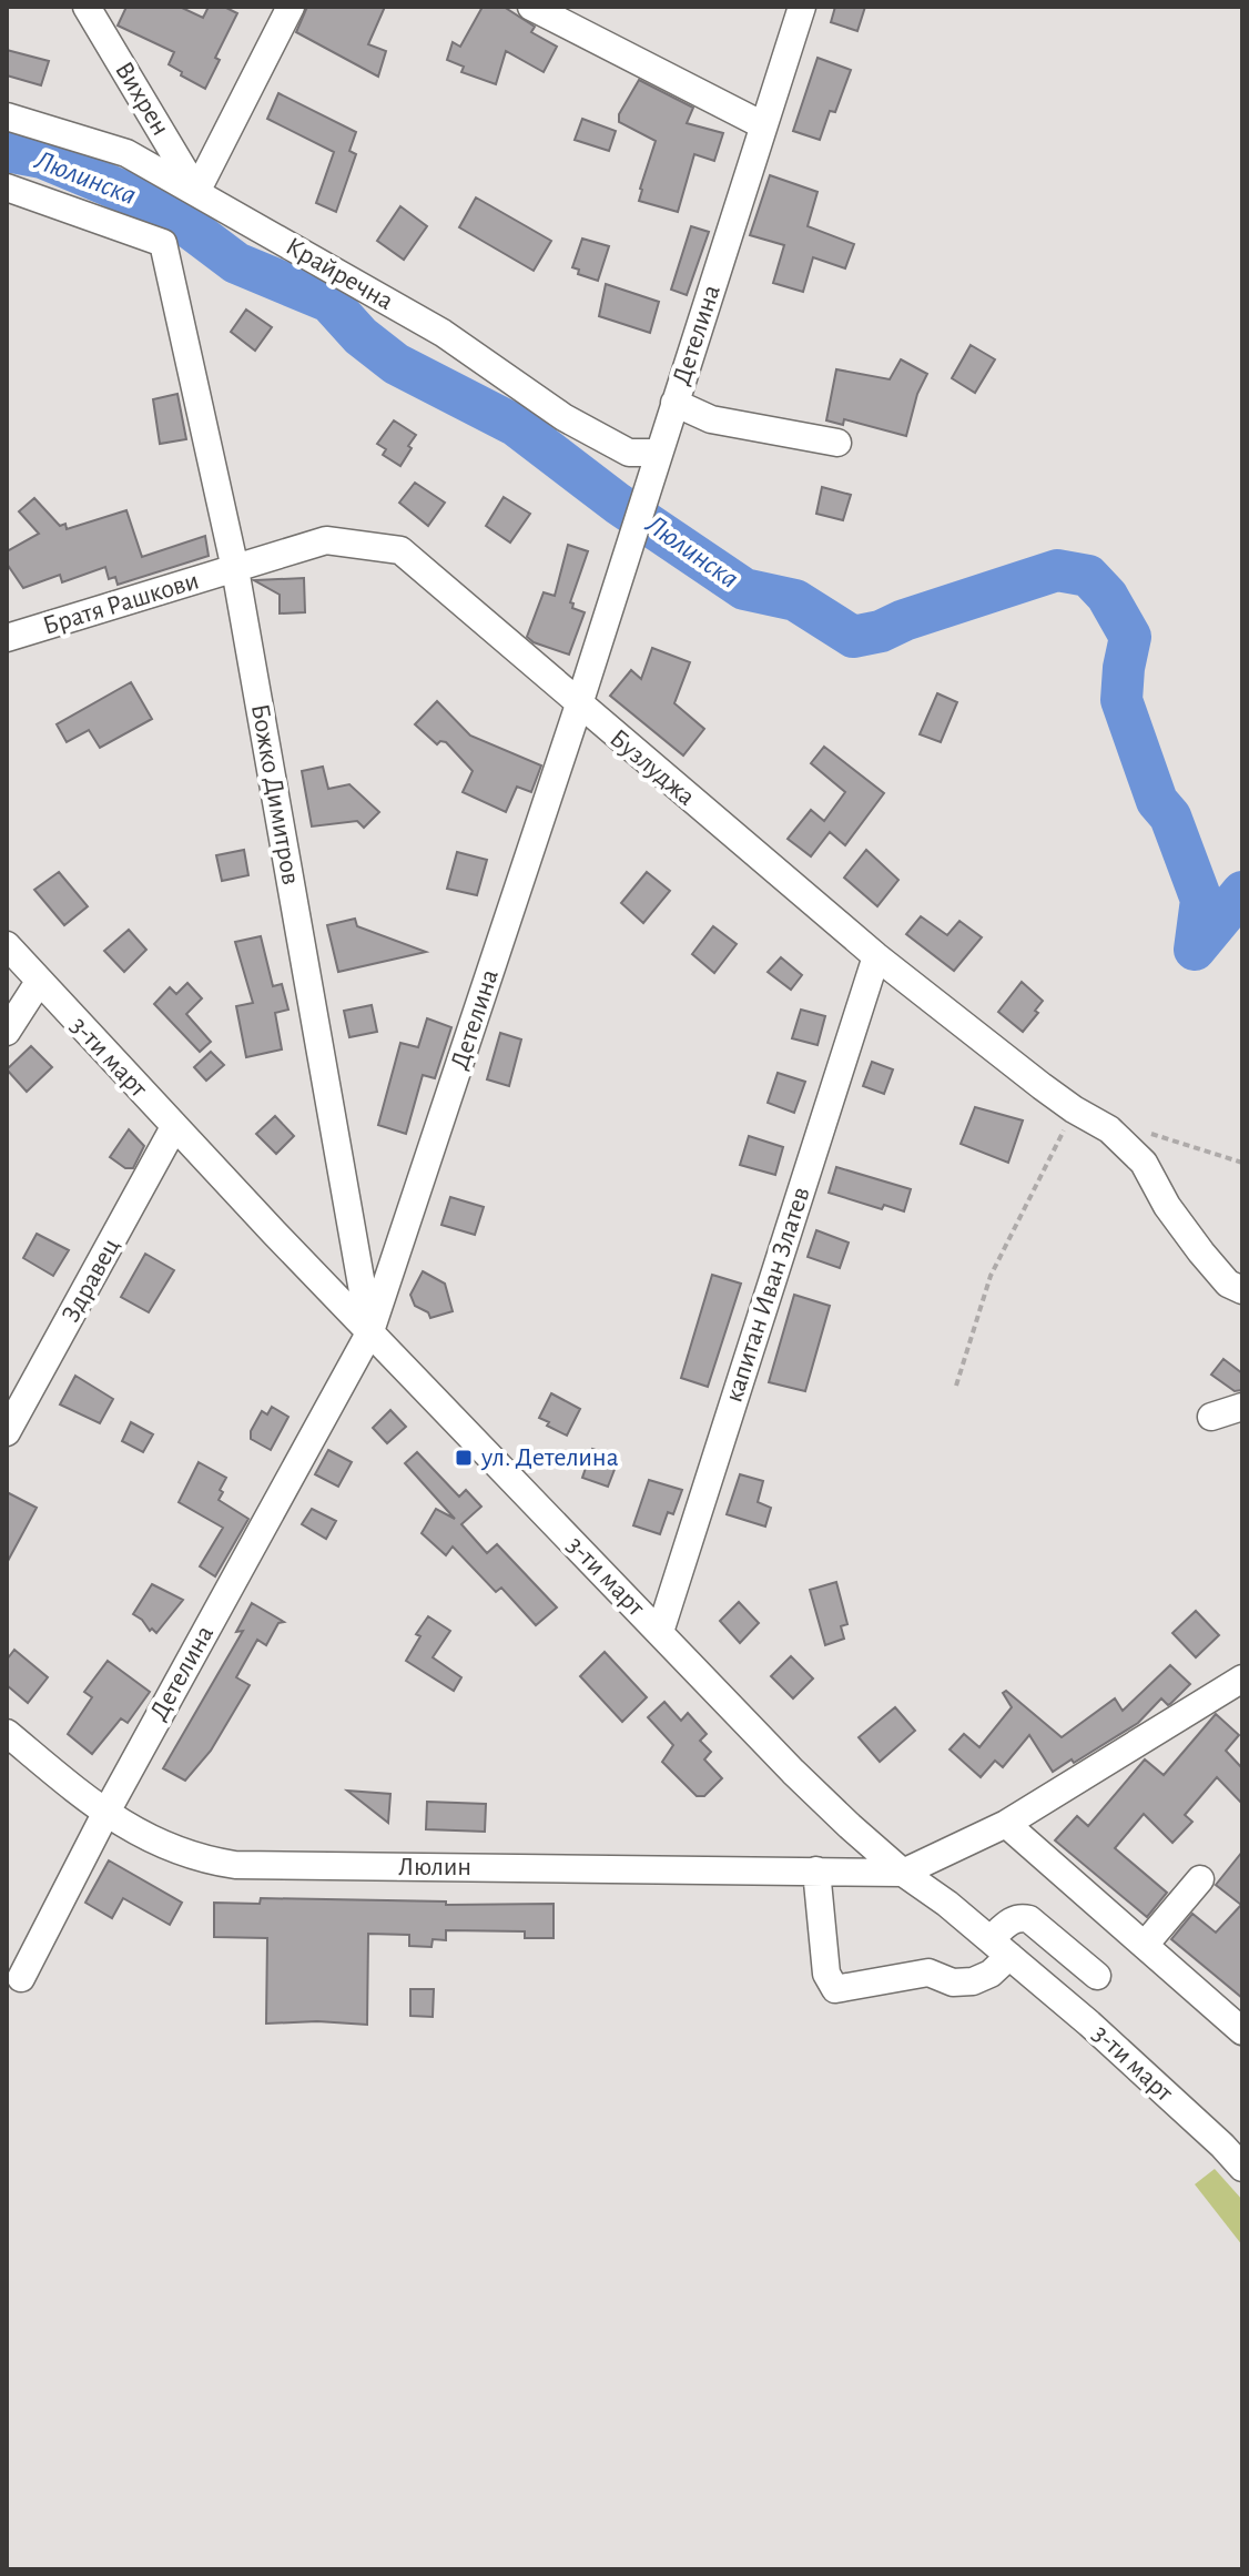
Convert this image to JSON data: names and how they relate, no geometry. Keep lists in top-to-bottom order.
{
  "streets": {
    "street": [
      "Вихрен",
      "Крайречна",
      "Детелина",
      "Братя Рашкови",
      "Бузлуджа",
      "Божко Димитров",
      "3-ти март",
      "Здравец",
      "капитан Иван Златев",
      "Люлин"
    ]
  },
  "crossings": [
    ["Вихрен", "Крайречна"],
    ["Крайречна", "Детелина"],
    ["Детелина", "Бузлуджа"],
    ["Детелина", "Божко Димитров"],
    ["Детелина", "3-ти март"],
    ["Детелина", "Люлин"],
    ["Братя Рашкови", "Бузлуджа"],
    ["Братя Рашкови", "Божко Димитров"],
    ["Бузлуджа", "Божко Димитров"],
    ["Бузлуджа", "капитан Иван Златев"],
    ["Божко Димитров", "3-ти март"],
    ["3-ти март", "Здравец"],
    ["3-ти март", "капитан Иван Златев"],
    ["3-ти март", "Люлин"]
  ],
  "water": ["Люлинска"],
  "places": {
    "transit": ["ул. Детелина"]
  }
}
